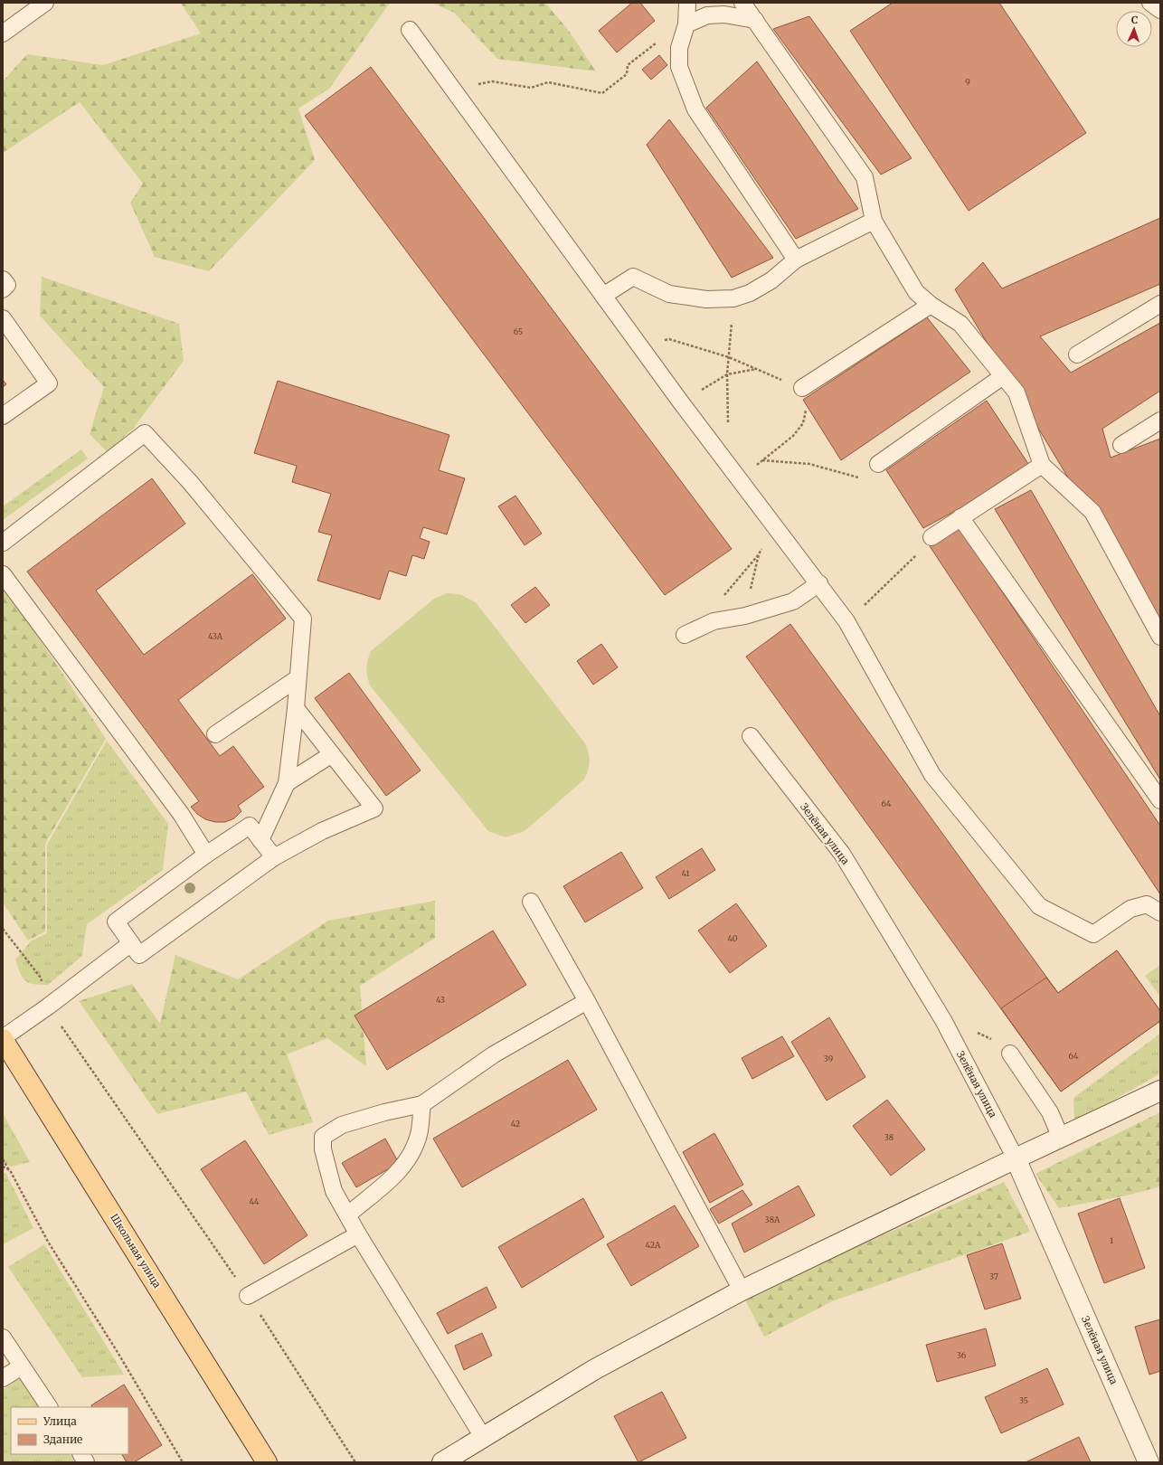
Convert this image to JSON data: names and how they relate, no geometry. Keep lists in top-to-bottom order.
{
  "streets": {
    "main road": ["Школьная улица"],
    "street": ["Зелёная улица"]
  },
  "house_numbers": [
    "9",
    "65",
    "43А",
    "64",
    "41",
    "40",
    "43",
    "64",
    "39",
    "42",
    "38",
    "44",
    "38А",
    "1",
    "42А",
    "37",
    "36",
    "35"
  ],
  "legend": ["Улица", "Здание"],
  "north": "top"
}
